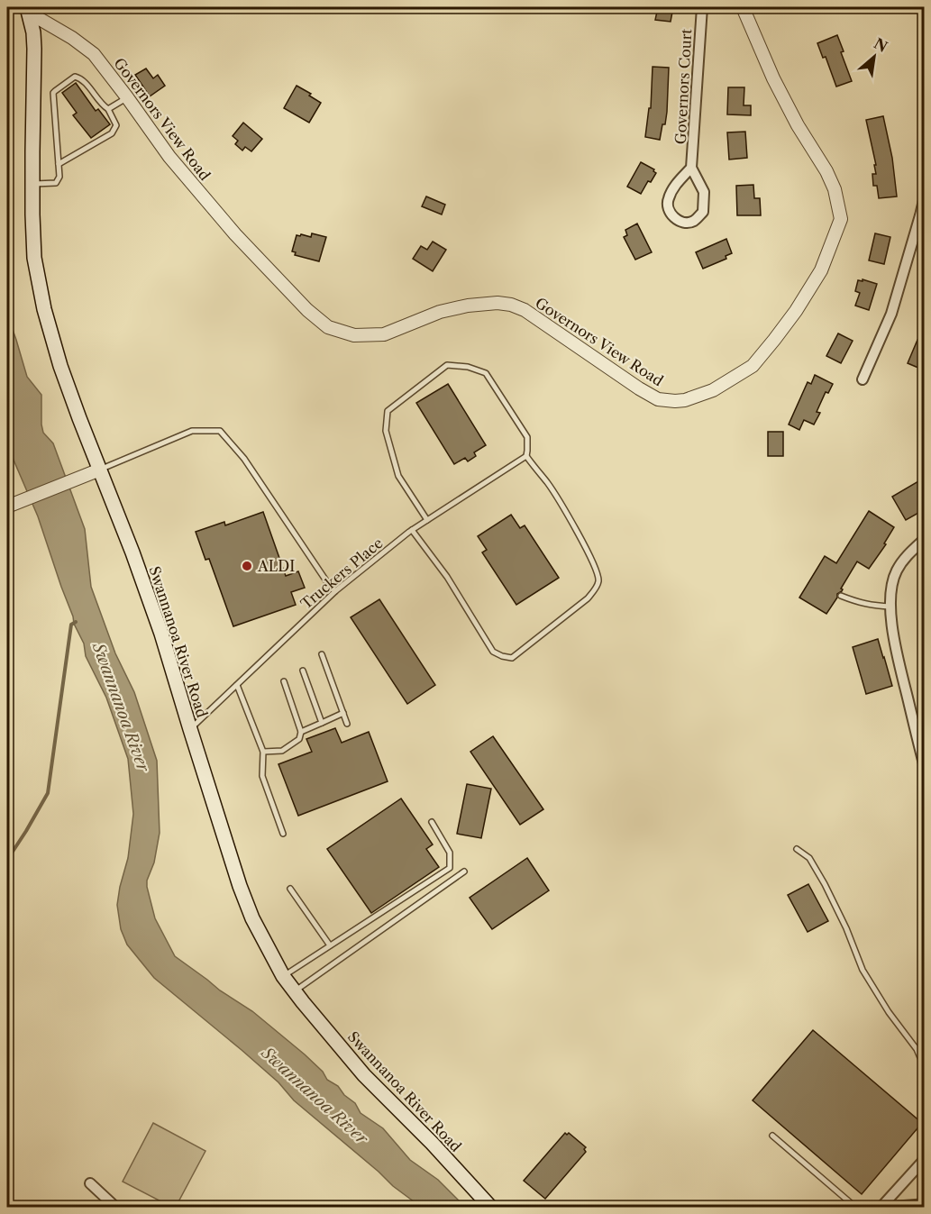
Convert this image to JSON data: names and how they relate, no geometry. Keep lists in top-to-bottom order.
{
  "streets": {
    "main road": ["Swannanoa River Road"],
    "street": ["Governors Court", "Governors View Road"],
    "lane": ["Truckers Place"]
  },
  "crossings": [
    ["Governors View Road", "Swannanoa River Road"],
    ["Truckers Place", "Swannanoa River Road"]
  ],
  "water": ["Swannanoa River"],
  "places": ["ALDI"],
  "north": "top right"
}
